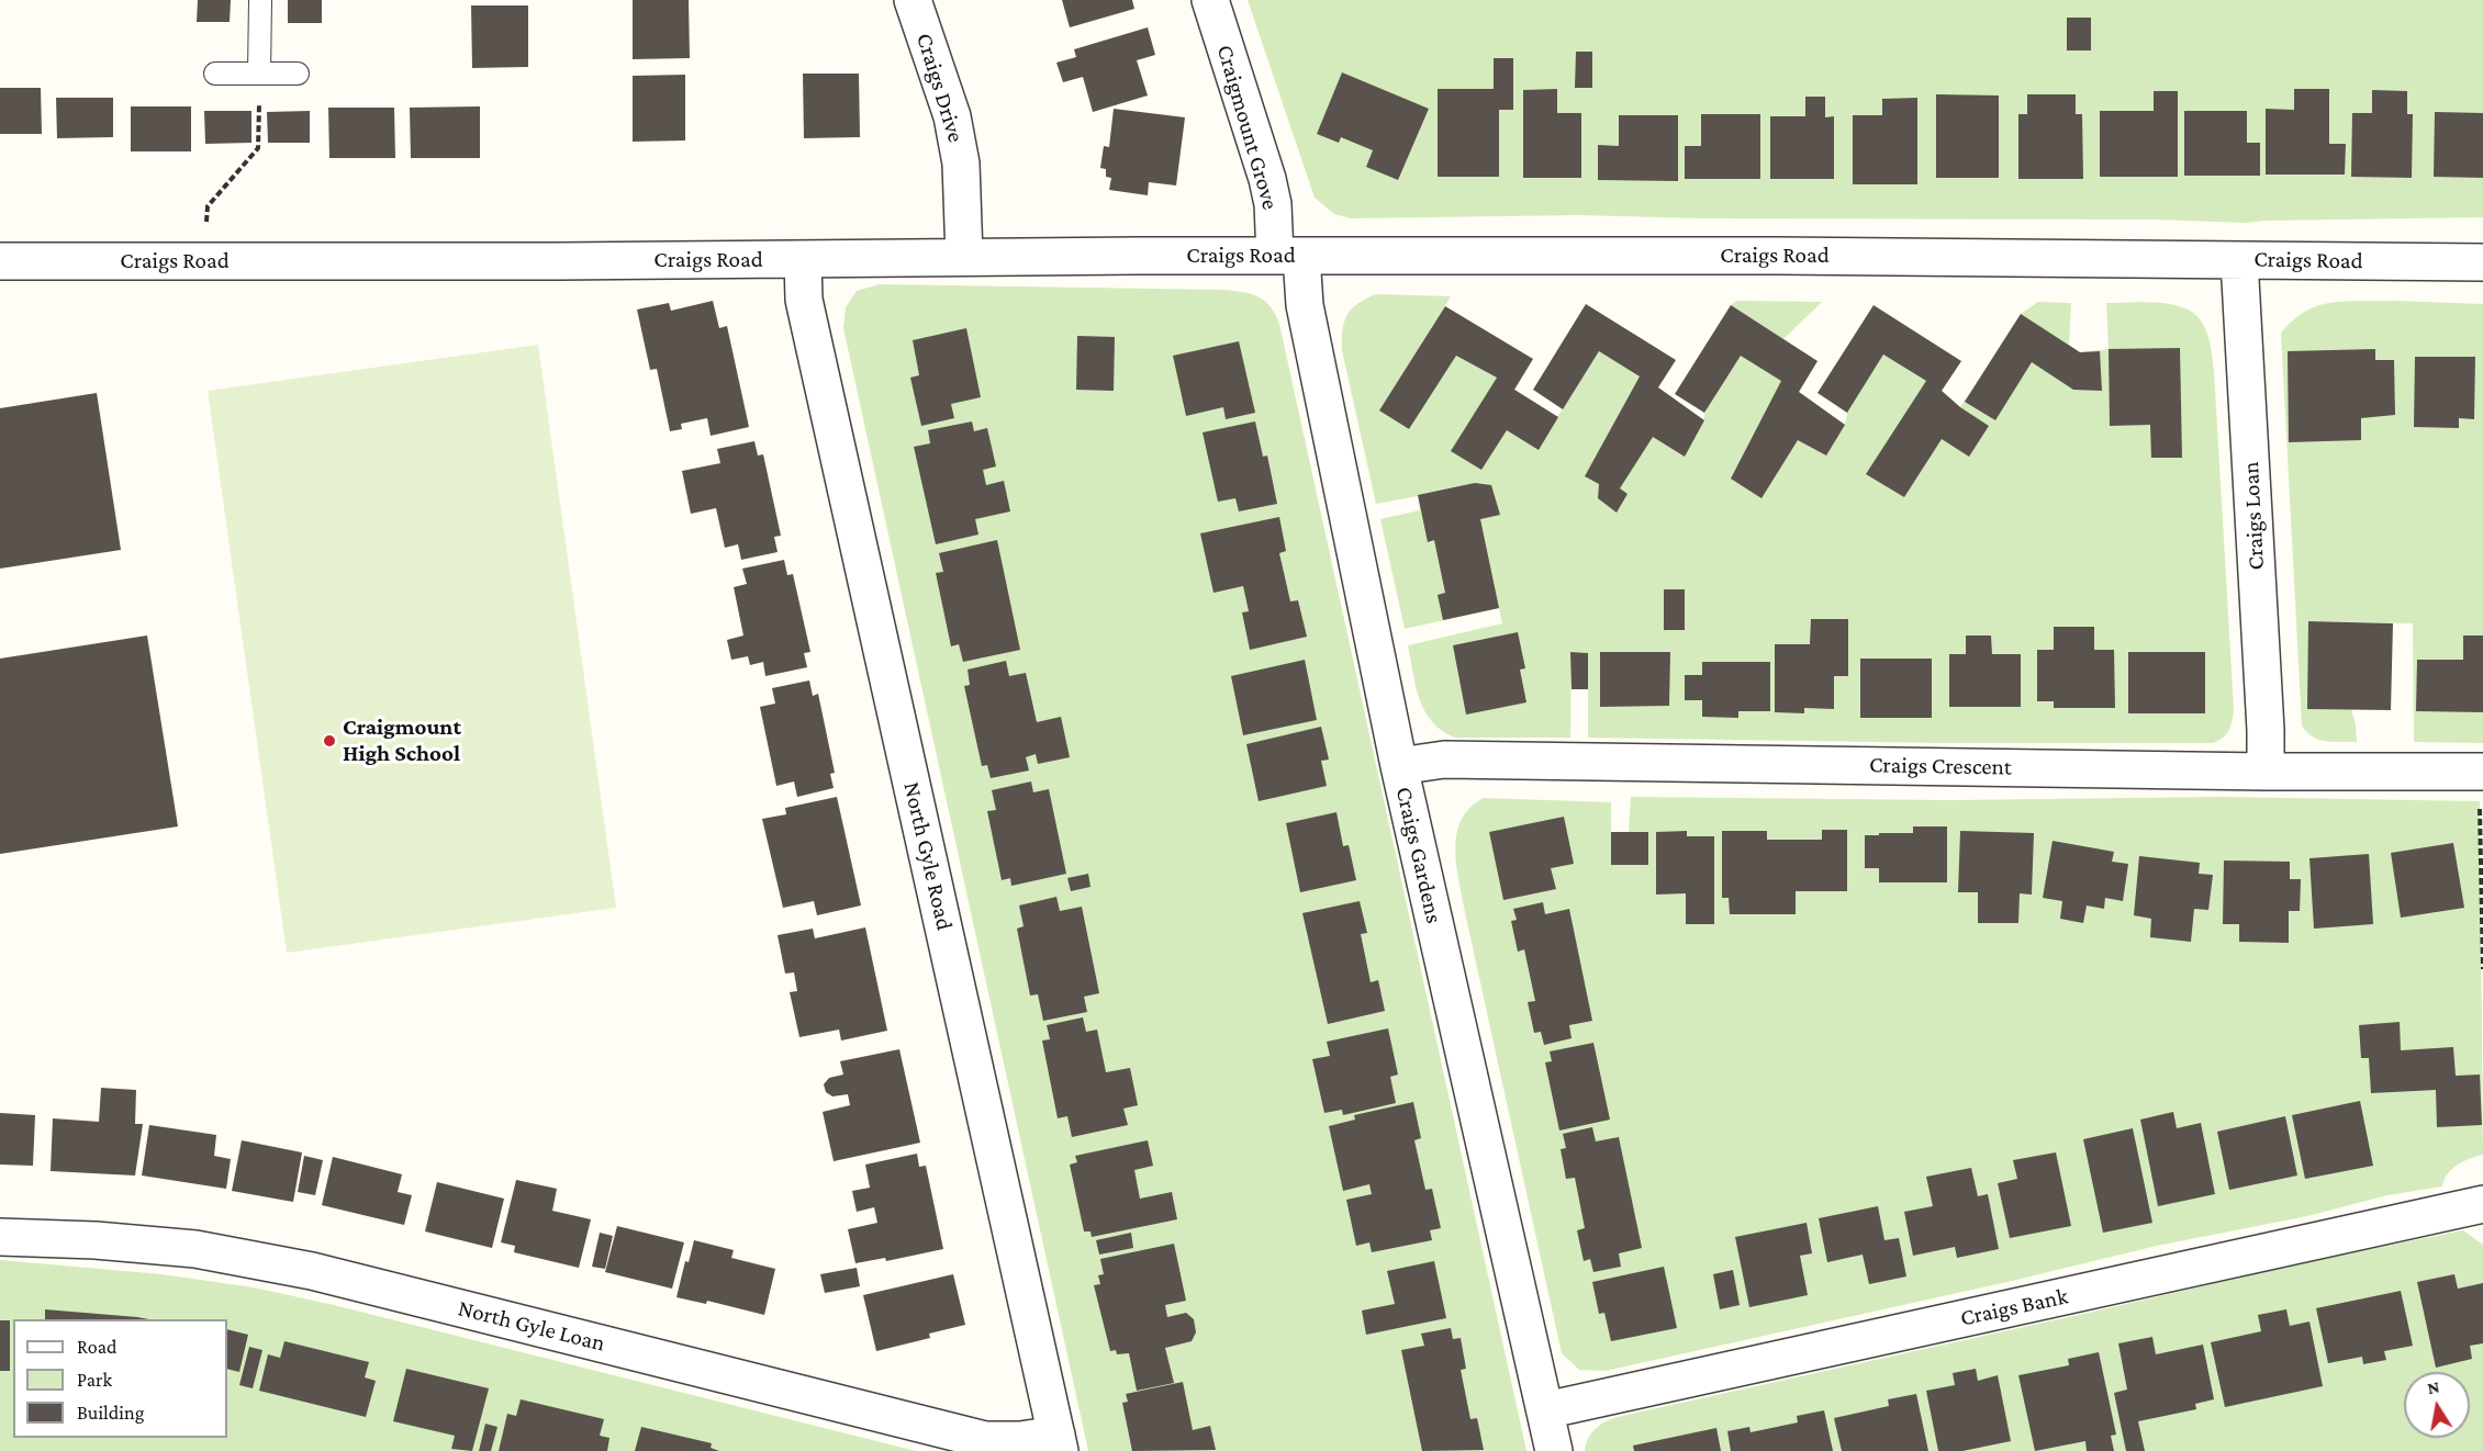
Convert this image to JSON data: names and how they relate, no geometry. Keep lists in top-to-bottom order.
{
  "streets": {
    "street": [
      "Craigs Drive",
      "Craigmount Grove",
      "Craigs Road",
      "Craigs Loan",
      "Craigs Crescent",
      "Craigs Gardens",
      "North Gyle Road",
      "Craigs Bank",
      "North Gyle Loan"
    ]
  },
  "crossings": [
    ["Craigs Drive", "Craigs Road"],
    ["Craigmount Grove", "Craigs Road"],
    ["Craigmount Grove", "Craigs Gardens"],
    ["Craigs Road", "Craigs Loan"],
    ["Craigs Road", "Craigs Gardens"],
    ["Craigs Road", "North Gyle Road"],
    ["Craigs Loan", "Craigs Crescent"],
    ["Craigs Crescent", "Craigs Gardens"],
    ["Craigs Gardens", "Craigs Bank"],
    ["North Gyle Road", "North Gyle Loan"]
  ],
  "places": ["Craigmount High School"],
  "legend": ["Road", "Park", "Building"],
  "north": "top"
}
